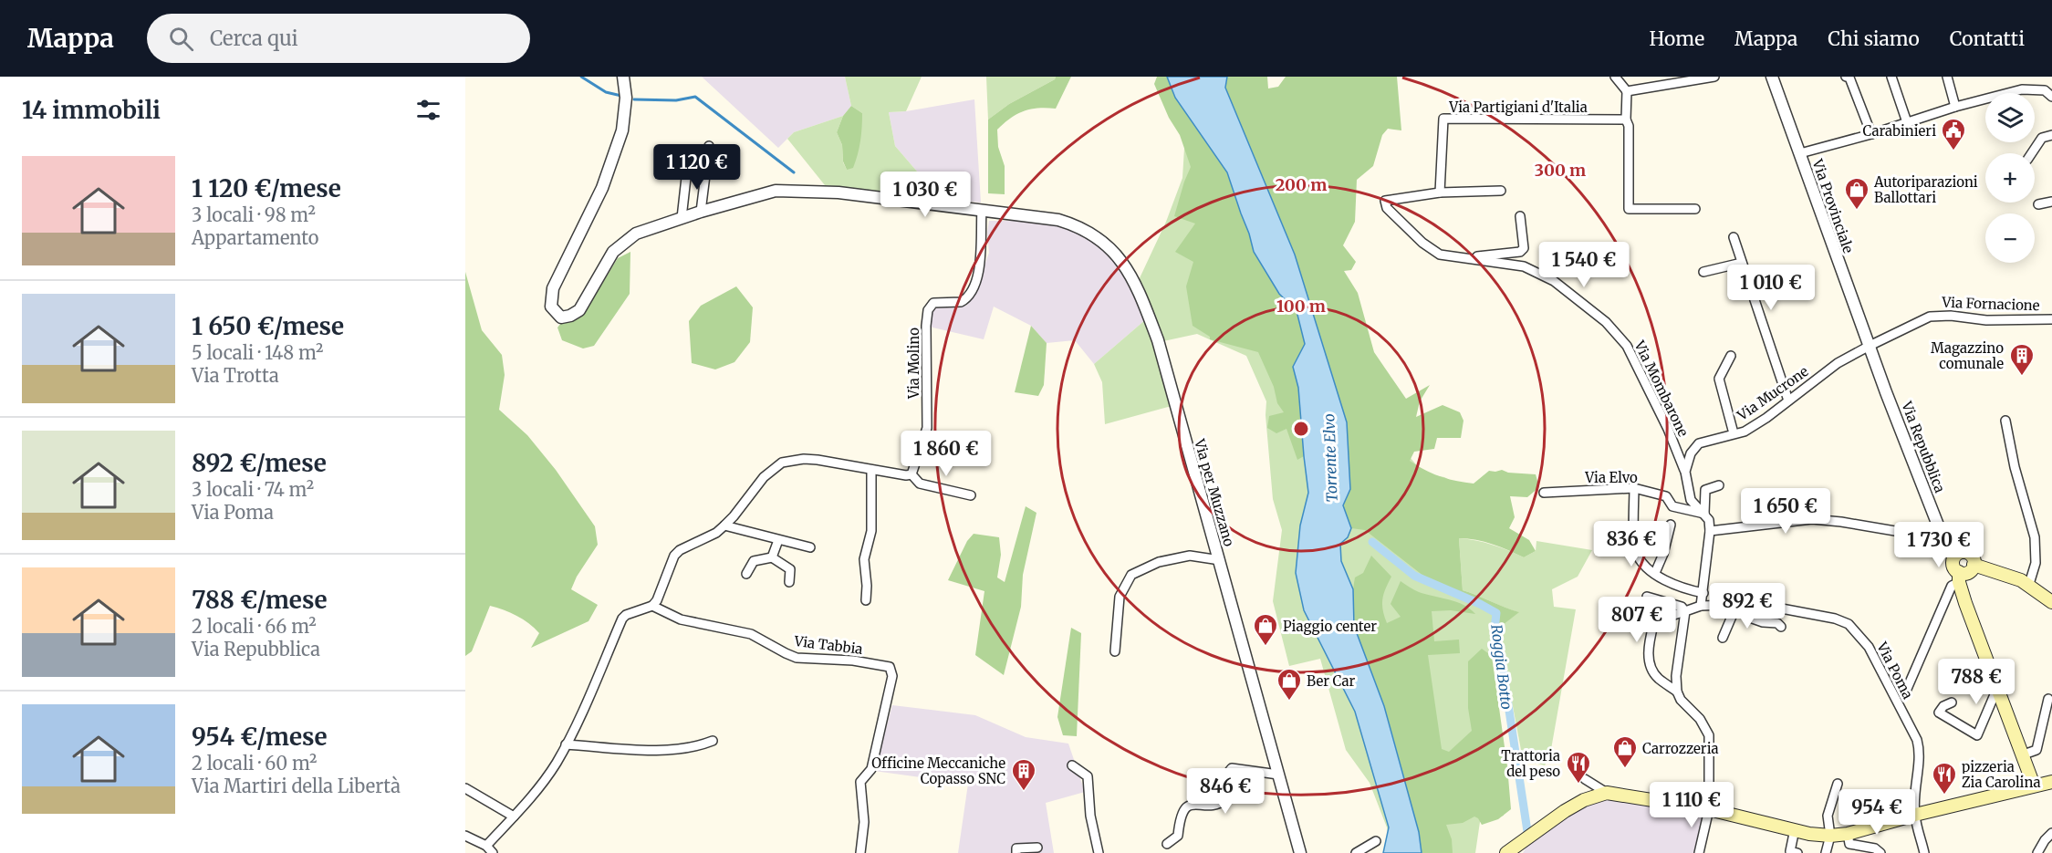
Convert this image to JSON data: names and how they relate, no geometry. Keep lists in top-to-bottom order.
{
  "streets": {
    "street": [
      "Via Partigiani d'Italia",
      "Via Provinciale",
      "Via Fornacione",
      "Via Molino",
      "Via Mombarone",
      "Via Mucrone",
      "Via Repubblica",
      "Via Elvo",
      "Via per Muzzano",
      "Via Tabbia",
      "Via Poma"
    ]
  },
  "crossings": [
    ["Via Partigiani d'Italia", "Via Mombarone"],
    ["Via Provinciale", "Via Fornacione"],
    ["Via Provinciale", "Via Mucrone"],
    ["Via Provinciale", "Via Repubblica"],
    ["Via Fornacione", "Via Mucrone"],
    ["Via Fornacione", "Via Repubblica"],
    ["Via Molino", "Via per Muzzano"],
    ["Via Mombarone", "Via Mucrone"],
    ["Via Mucrone", "Via Repubblica"]
  ],
  "water": ["Torrente Elvo", "Roggia Botto"],
  "places": {
    "public building": ["Carabinieri"],
    "shop": [
      "Autoriparazioni Ballottari",
      "Piaggio center",
      "Ber Car",
      "Carrozzeria"
    ],
    "building": ["Magazzino comunale", "Officine Meccaniche Copasso SNC"],
    "restaurant": ["Trattoria del peso", "pizzeria Zia Carolina"]
  },
  "page": {
    "header": "Mappa",
    "search": "Cerca qui",
    "nav": [
      "Home",
      "Mappa",
      "Chi siamo",
      "Contatti"
    ],
    "heading": "14 immobili",
    "map_buttons": ["+", "−"],
    "list": [
      {
        "name": "1 120 €/mese",
        "note": "3 locali · 98 m² · Appartamento"
      },
      {
        "name": "1 650 €/mese",
        "note": "5 locali · 148 m² · Via Trotta"
      },
      {
        "name": "892 €/mese",
        "note": "3 locali · 74 m² · Via Poma"
      },
      {
        "name": "788 €/mese",
        "note": "2 locali · 66 m² · Via Repubblica"
      },
      {
        "name": "954 €/mese",
        "note": "2 locali · 60 m² · Via Martiri della Libertà"
      }
    ],
    "price": [
      "1 120 €",
      "1 030 €",
      "1 540 €",
      "1 010 €",
      "1 860 €",
      "1 650 €",
      "836 €",
      "1 730 €",
      "892 €",
      "807 €",
      "788 €",
      "846 €",
      "1 110 €",
      "954 €"
    ]
  },
  "rings": ["300 m", "200 m", "100 m"]
}
